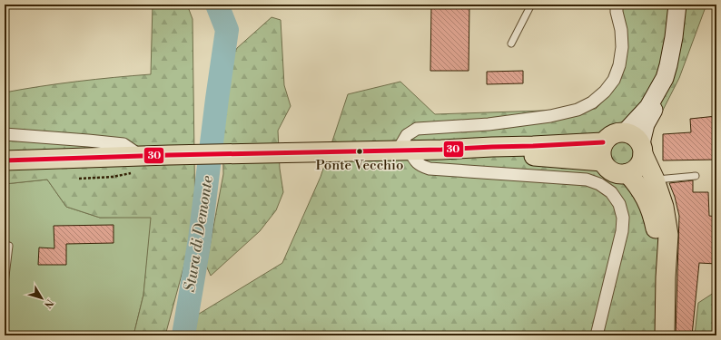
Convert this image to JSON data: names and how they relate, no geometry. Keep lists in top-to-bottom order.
{
  "water": ["Stura di Demonte"],
  "places": ["Ponte Vecchio"],
  "lines": ["transit line 30"],
  "north": "bottom right"
}
